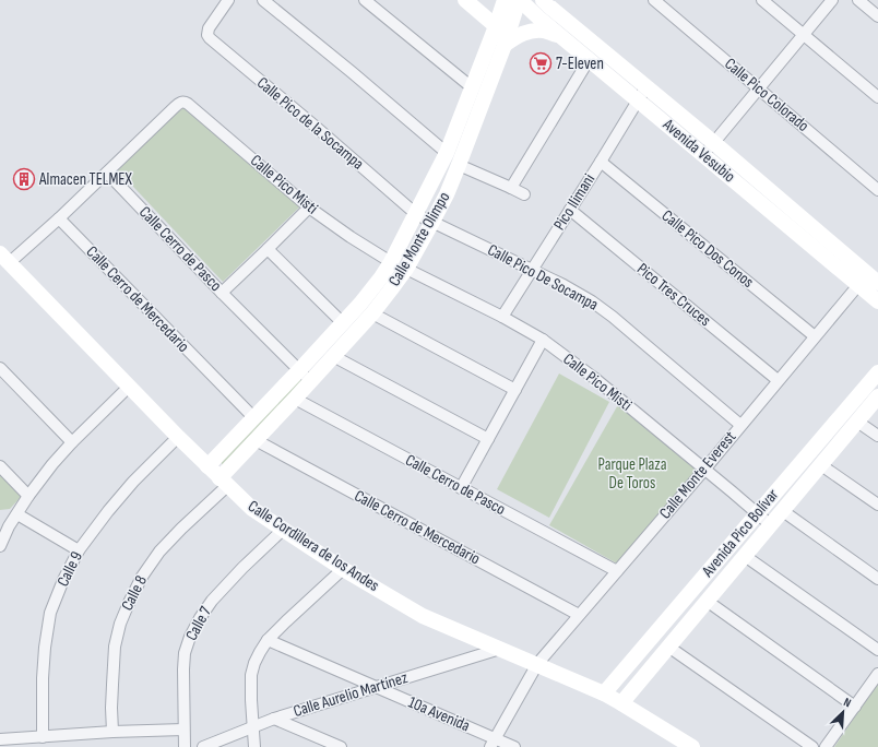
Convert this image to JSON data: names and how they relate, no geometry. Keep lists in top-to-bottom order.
{
  "streets": {
    "street": [
      "Calle Pico Colorado",
      "Calle Pico de la Socampa",
      "Avenida Vesubio",
      "Calle Pico Misti",
      "Pico Ilimani",
      "Calle Monte Olimpo",
      "Calle Cerro de Pasco",
      "Calle Pico Dos Conos",
      "Calle Pico De Socampa",
      "Pico Tres Cruces",
      "Calle Cerro de Mercedario",
      "Calle Monte Everest",
      "Avenida Pico Bolívar",
      "Calle Cordillera de los Andes",
      "Calle 9",
      "Calle 8",
      "Calle 7",
      "Calle Aurelio Martínez",
      "10a Avenida"
    ]
  },
  "crossings": [
    ["Calle Pico de la Socampa", "Calle Monte Olimpo"],
    ["Calle Pico de la Socampa", "Calle Pico De Socampa"],
    ["Avenida Vesubio", "Pico Ilimani"],
    ["Avenida Vesubio", "Calle Monte Olimpo"],
    ["Avenida Vesubio", "Calle Monte Everest"],
    ["Calle Pico Misti", "Pico Ilimani"],
    ["Calle Pico Misti", "Calle Monte Olimpo"],
    ["Calle Pico Misti", "Calle Cerro de Pasco"],
    ["Calle Pico Misti", "Calle Monte Everest"],
    ["Calle Pico Misti", "Avenida Pico Bolívar"],
    ["Pico Ilimani", "Calle Pico Dos Conos"],
    ["Pico Ilimani", "Calle Pico De Socampa"],
    ["Pico Ilimani", "Pico Tres Cruces"],
    ["Calle Monte Olimpo", "Calle Cerro de Pasco"],
    ["Calle Monte Olimpo", "Calle Pico De Socampa"],
    ["Calle Monte Olimpo", "Calle Cerro de Mercedario"],
    ["Calle Monte Olimpo", "Calle Cordillera de los Andes"],
    ["Calle Monte Olimpo", "Calle 8"],
    ["Calle Cerro de Pasco", "Calle Monte Everest"],
    ["Calle Pico Dos Conos", "Calle Monte Everest"],
    ["Calle Pico De Socampa", "Calle Monte Everest"],
    ["Pico Tres Cruces", "Calle Monte Everest"],
    ["Calle Cerro de Mercedario", "Calle Monte Everest"],
    ["Calle Monte Everest", "Calle Cordillera de los Andes"],
    ["Calle Monte Everest", "10a Avenida"],
    ["Avenida Pico Bolívar", "Calle Cordillera de los Andes"],
    ["Calle Cordillera de los Andes", "Calle 9"],
    ["Calle Cordillera de los Andes", "Calle 8"],
    ["Calle Cordillera de los Andes", "Calle 7"],
    ["Calle Cordillera de los Andes", "Calle Aurelio Martínez"],
    ["Calle Aurelio Martínez", "10a Avenida"]
  ],
  "parks": ["Parque Plaza De Toros"],
  "places": {
    "supermarket": ["7-Eleven"],
    "building": ["Almacen TELMEX"]
  },
  "north": "top right"
}
